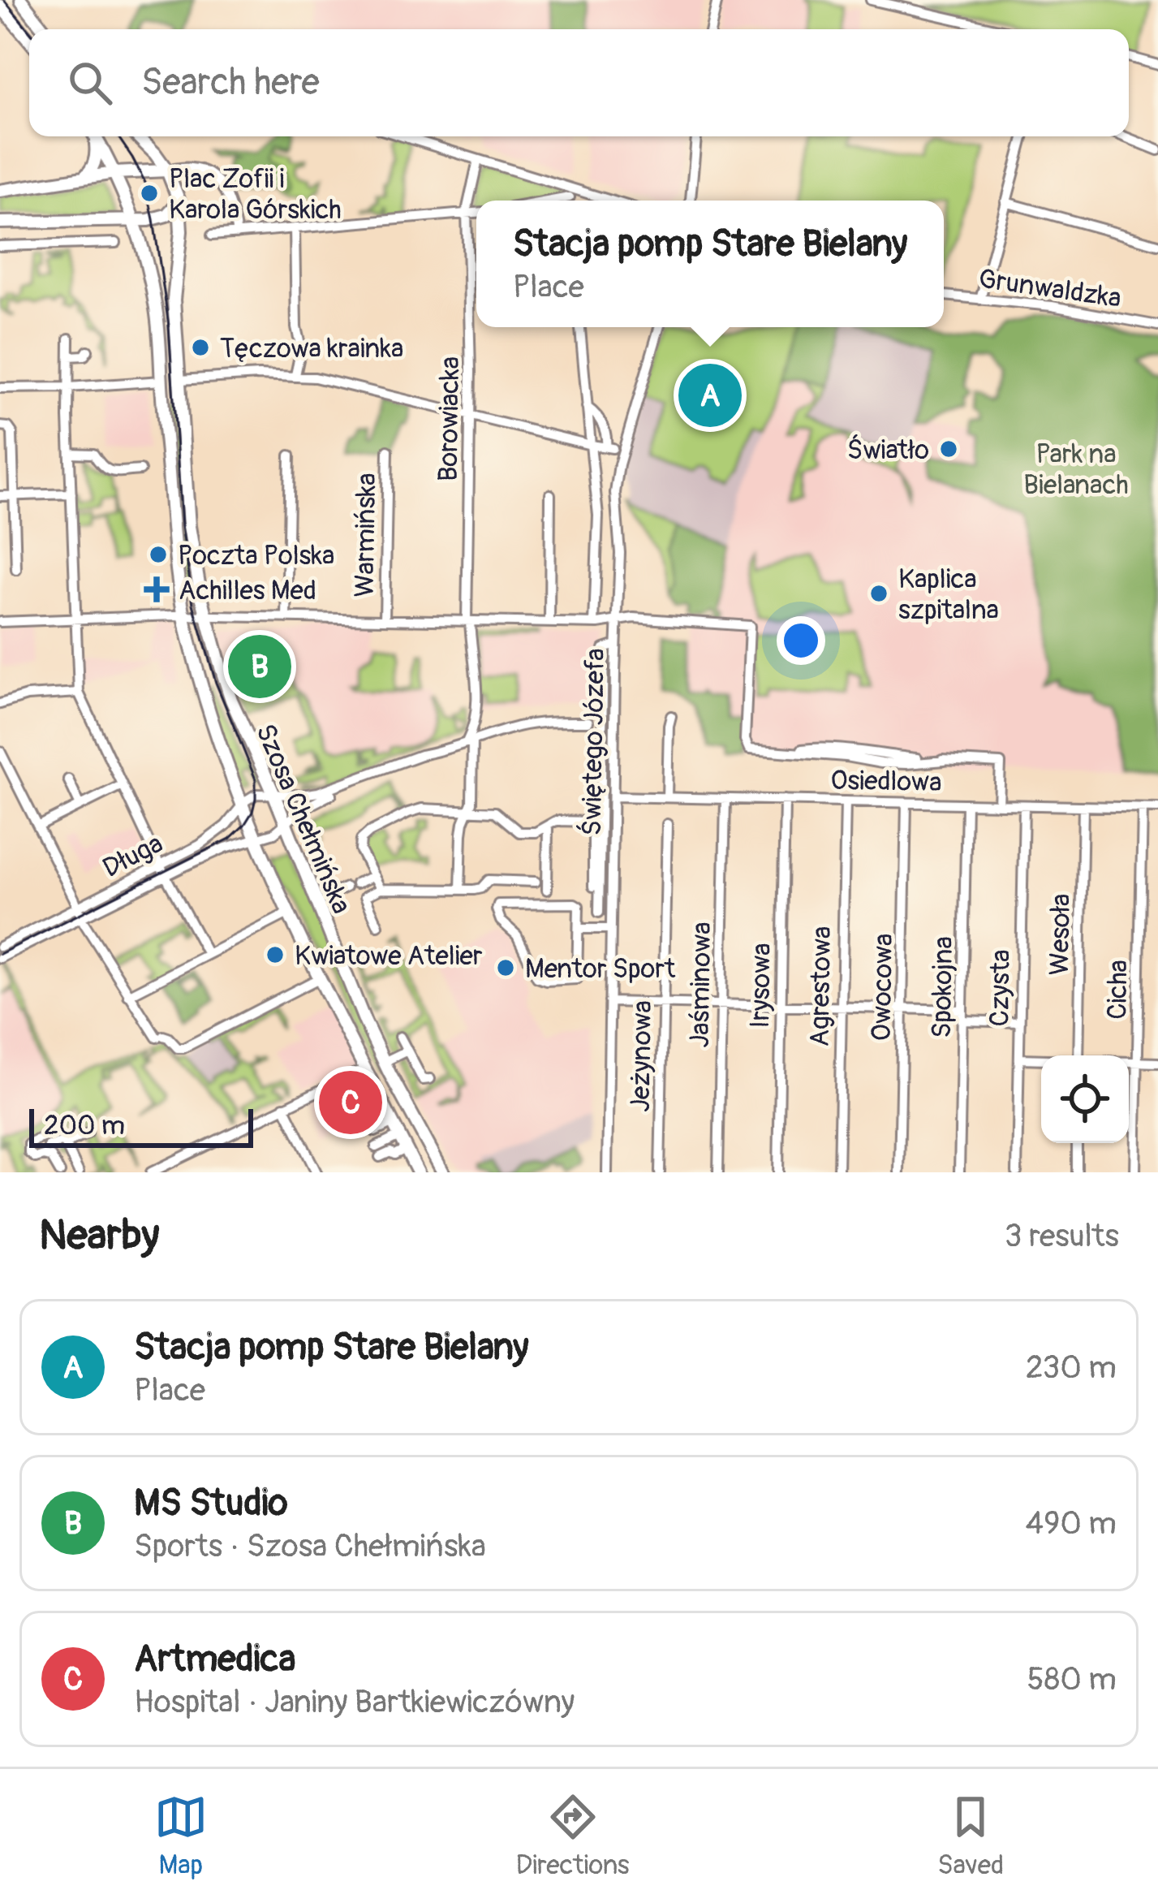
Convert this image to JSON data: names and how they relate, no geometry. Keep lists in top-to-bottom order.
{
  "streets": {
    "main road": ["Szosa Chełmińska"],
    "street": [
      "Grunwaldzka",
      "Borowiacka",
      "Warmińska",
      "Świętego Józefa",
      "Osiedlowa",
      "Długa",
      "Wesoła",
      "Jaśminowa",
      "Irysowa",
      "Agrestowa",
      "Owocowa",
      "Spokojna",
      "Czysta",
      "Cicha",
      "Jeżynowa"
    ]
  },
  "crossings": [
    ["Świętego Józefa", "Osiedlowa"],
    ["Osiedlowa", "Wesoła"],
    ["Osiedlowa", "Jaśminowa"],
    ["Osiedlowa", "Irysowa"],
    ["Osiedlowa", "Agrestowa"],
    ["Osiedlowa", "Owocowa"],
    ["Osiedlowa", "Spokojna"],
    ["Osiedlowa", "Czysta"],
    ["Osiedlowa", "Cicha"],
    ["Szosa Chełmińska", "Długa"]
  ],
  "parks": ["Park na Bielanach"],
  "places": {
    "other": [
      "Plac Zofii i Karola Górskich",
      "Tęczowa krainka",
      "Światło",
      "Poczta Polska",
      "Kaplica szpitalna",
      "Kwiatowe Atelier",
      "Mentor Sport"
    ],
    "health": ["Achilles Med"]
  },
  "scale_bar": "200 m",
  "page": {
    "search": "Search here",
    "popup": ["Stacja pomp Stare Bielany", "Place"],
    "pins": ["A", "B", "C"],
    "scale": "200 m",
    "heading": ["Nearby", "3 results"],
    "list": [
      {
        "mark": "A",
        "name": "Stacja pomp Stare Bielany",
        "note": "Place",
        "value": "230 m"
      },
      {
        "mark": "B",
        "name": "MS Studio",
        "note": "Sports · Szosa Chełmińska",
        "value": "490 m"
      },
      {
        "mark": "C",
        "name": "Artmedica",
        "note": "Hospital · Janiny Bartkiewiczówny",
        "value": "580 m"
      }
    ],
    "nav": ["Map", "Directions", "Saved"]
  }
}
